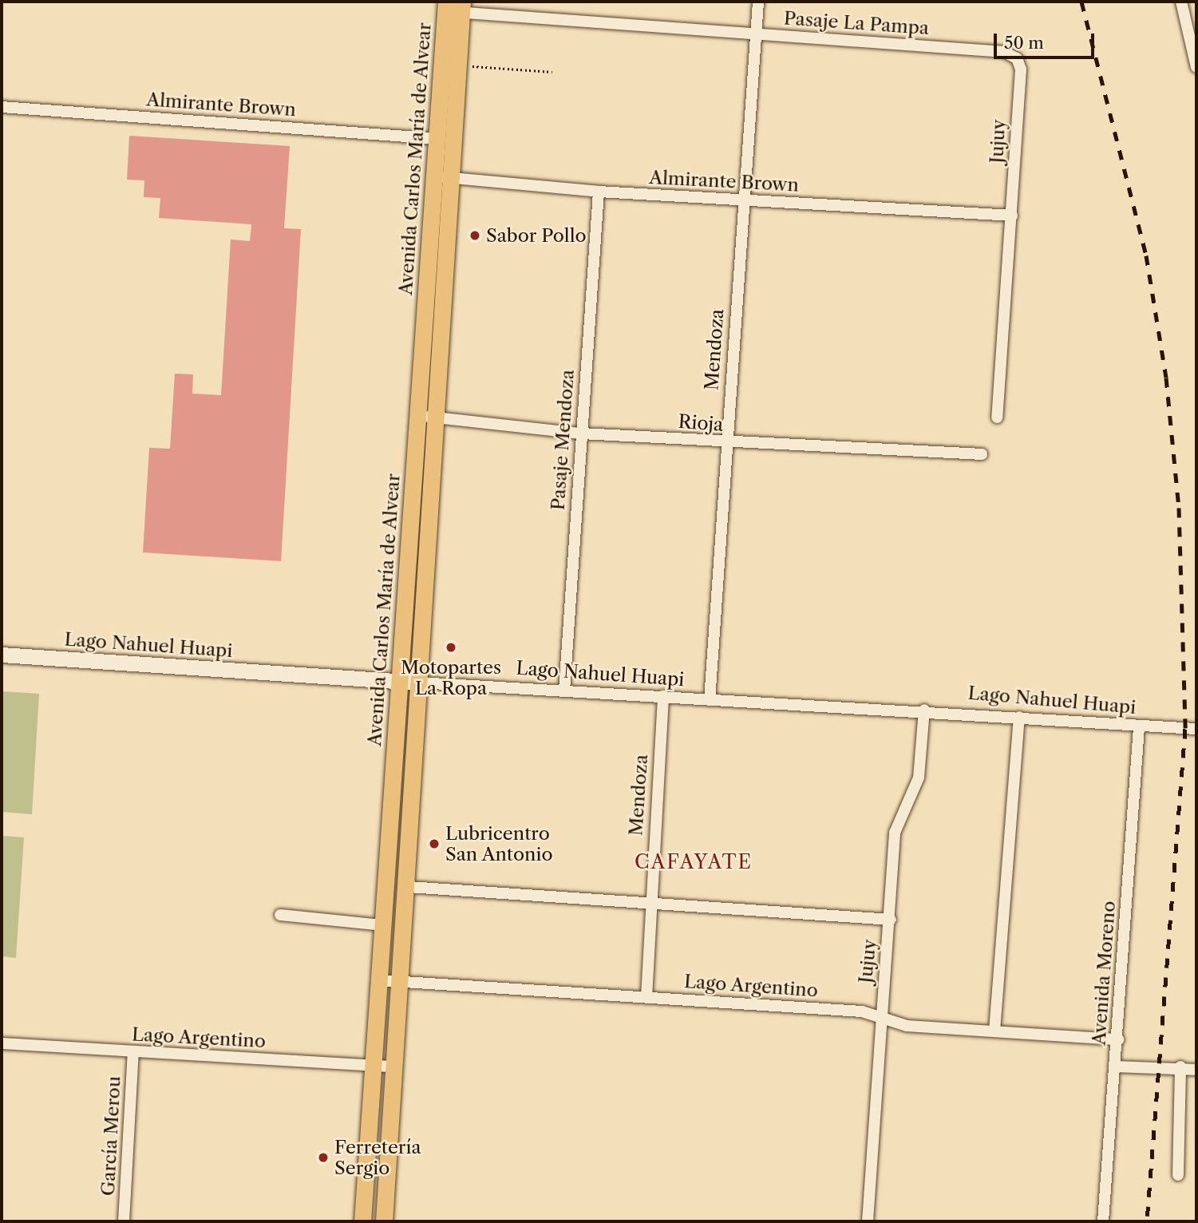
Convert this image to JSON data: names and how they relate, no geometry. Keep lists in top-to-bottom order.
{
  "streets": {
    "main road": ["Avenida Carlos María de Alvear", "Lago Nahuel Huapi"],
    "street": [
      "Pasaje La Pampa",
      "Almirante Brown",
      "Jujuy",
      "Mendoza",
      "Rioja",
      "Pasaje Mendoza",
      "Avenida Moreno",
      "Lago Argentino",
      "García Merou"
    ]
  },
  "crossings": [
    ["Pasaje La Pampa", "Jujuy"],
    ["Pasaje La Pampa", "Avenida Carlos María de Alvear"],
    ["Pasaje La Pampa", "Mendoza"],
    ["Almirante Brown", "Jujuy"],
    ["Almirante Brown", "Avenida Carlos María de Alvear"],
    ["Almirante Brown", "Mendoza"],
    ["Almirante Brown", "Pasaje Mendoza"],
    ["Jujuy", "Lago Nahuel Huapi"],
    ["Jujuy", "Lago Argentino"],
    ["Avenida Carlos María de Alvear", "Rioja"],
    ["Avenida Carlos María de Alvear", "Lago Nahuel Huapi"],
    ["Avenida Carlos María de Alvear", "Lago Argentino"],
    ["Mendoza", "Rioja"],
    ["Mendoza", "Lago Nahuel Huapi"],
    ["Mendoza", "Lago Argentino"],
    ["Rioja", "Pasaje Mendoza"],
    ["Pasaje Mendoza", "Lago Nahuel Huapi"],
    ["Lago Nahuel Huapi", "Avenida Moreno"],
    ["Avenida Moreno", "Lago Argentino"],
    ["Lago Argentino", "García Merou"]
  ],
  "districts": ["CAFAYATE"],
  "places": [
    "Sabor Pollo",
    "Motopartes La Ropa",
    "Lubricentro San Antonio",
    "Ferretería Sergio"
  ],
  "scale_bar": "50 m"
}
